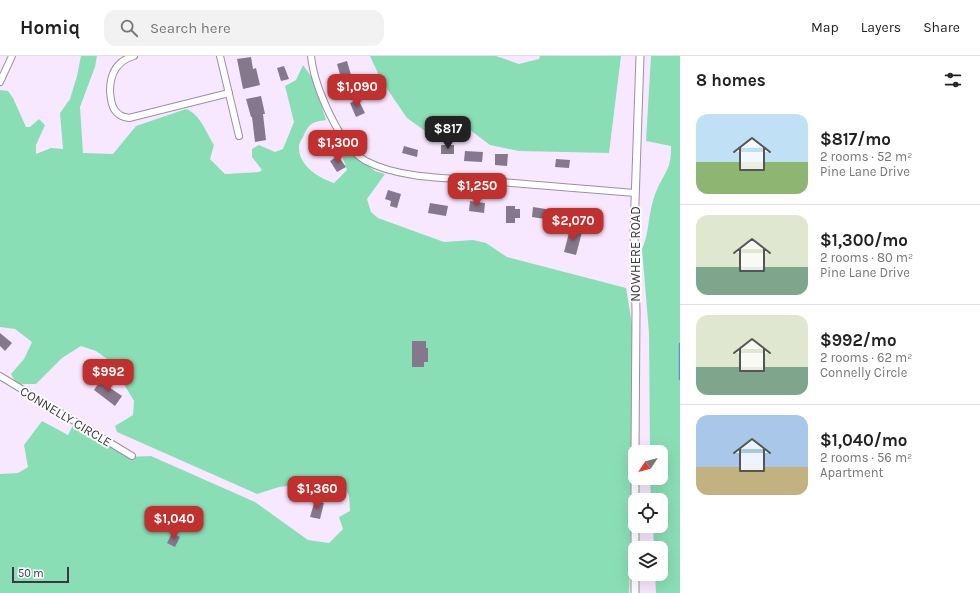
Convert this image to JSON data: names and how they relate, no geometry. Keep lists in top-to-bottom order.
{
  "streets": {
    "street": ["NOWHERE ROAD", "CONNELLY CIRCLE"]
  },
  "scale_bar": "50 m",
  "north": "bottom left",
  "page": {
    "header": "Homiq",
    "search": "Search here",
    "nav": ["Map", "Layers", "Share"],
    "heading": "8 homes",
    "price": [
      "$1,090",
      "$817",
      "$1,300",
      "$1,250",
      "$2,070",
      "$992",
      "$1,360",
      "$1,040"
    ],
    "list": [
      {
        "name": "$817/mo",
        "note": "2 rooms · 52 m² · Pine Lane Drive"
      },
      {
        "name": "$1,300/mo",
        "note": "2 rooms · 80 m² · Pine Lane Drive"
      },
      {
        "name": "$992/mo",
        "note": "2 rooms · 62 m² · Connelly Circle"
      },
      {
        "name": "$1,040/mo",
        "note": "2 rooms · 56 m² · Apartment"
      }
    ],
    "scale": "50 m"
  }
}
